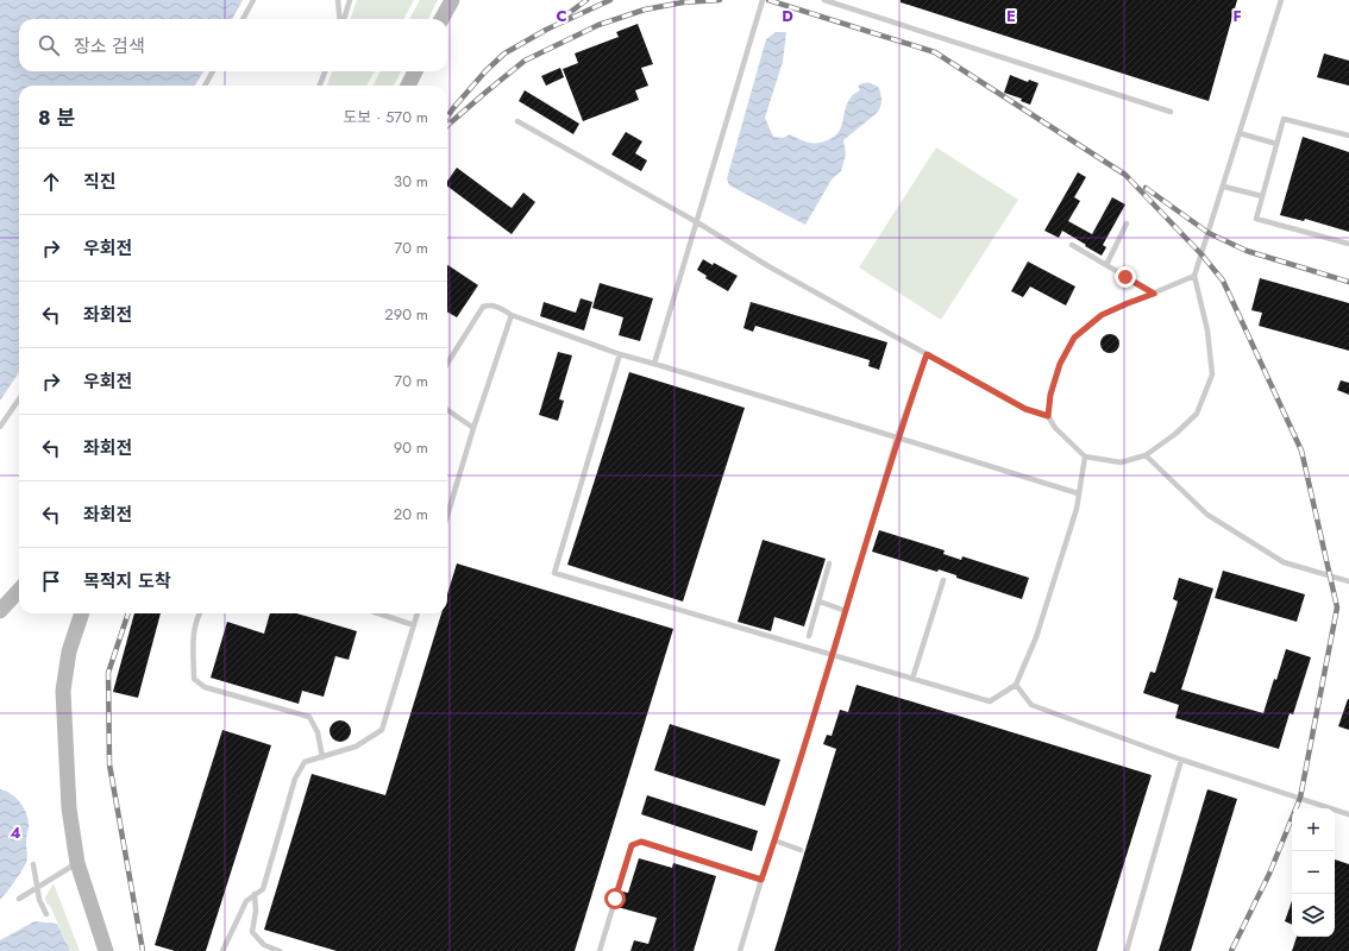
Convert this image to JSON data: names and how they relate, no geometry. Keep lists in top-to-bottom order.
{
  "page": {
    "search": "장소 검색",
    "heading": ["8 분", "도보 · 570 m"],
    "list": [
      ["직진", "30 m"],
      ["우회전", "70 m"],
      ["좌회전", "290 m"],
      ["우회전", "70 m"],
      ["좌회전", "90 m"],
      ["좌회전", "20 m"],
      "목적지 도착"
    ],
    "map_buttons": ["+", "−"]
  },
  "grid": {
    "columns": [
      "C",
      "D",
      "E",
      "F"
    ],
    "rows": ["4"]
  }
}
